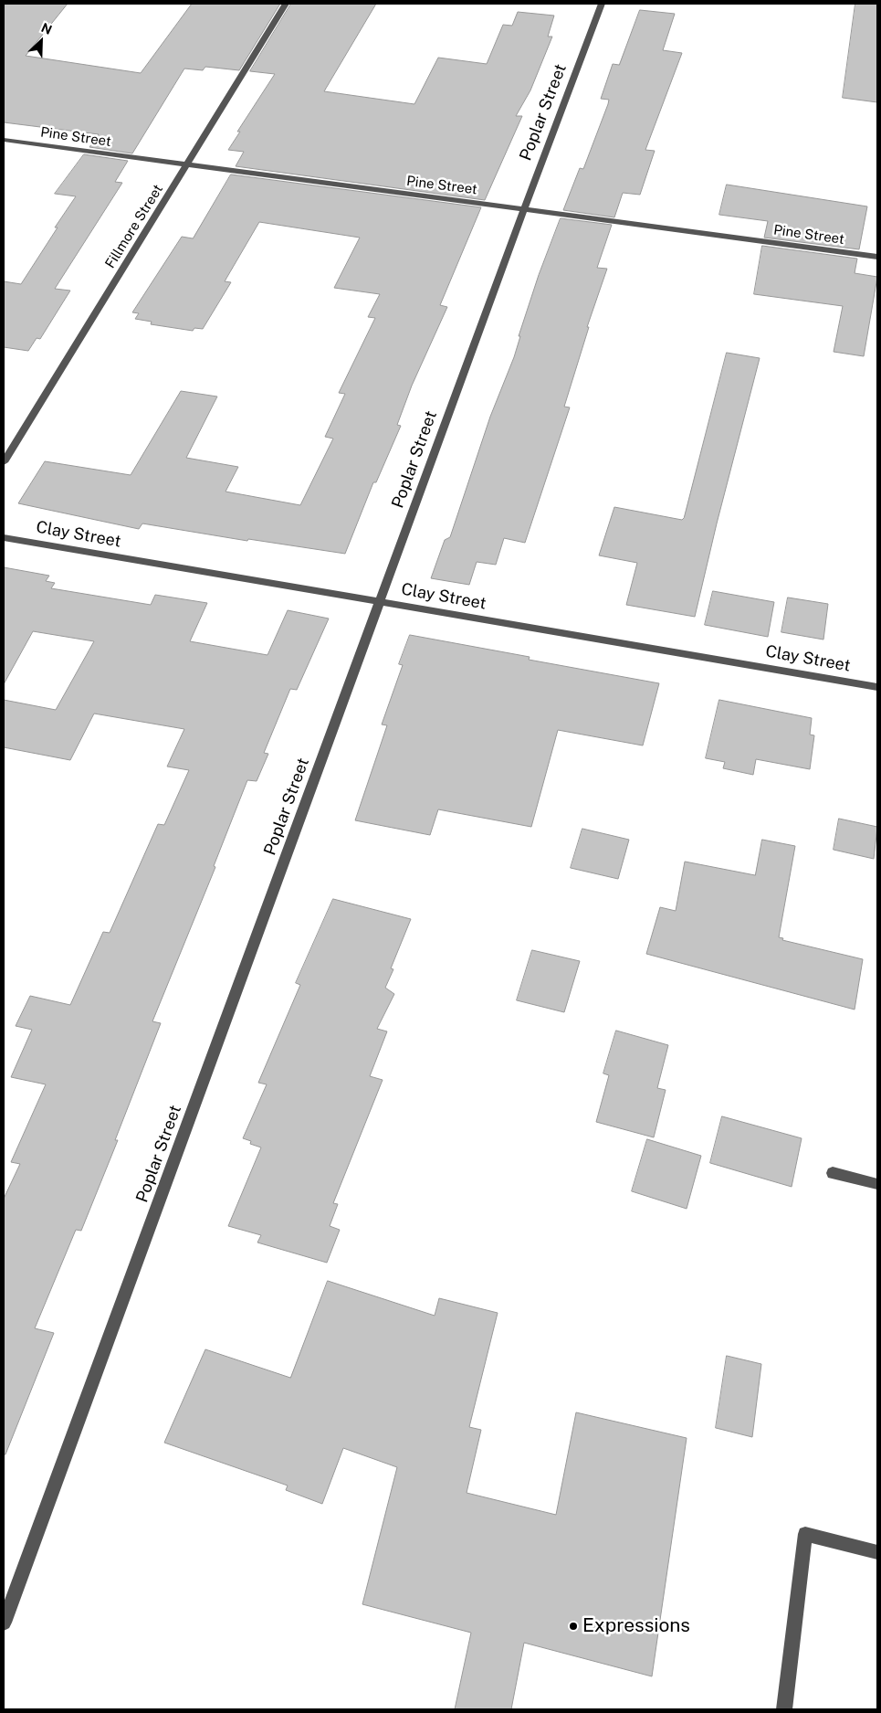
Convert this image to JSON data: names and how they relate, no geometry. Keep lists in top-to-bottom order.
{
  "streets": {
    "street": [
      "Poplar Street",
      "Pine Street",
      "Fillmore Street",
      "Clay Street"
    ]
  },
  "crossings": [
    ["Poplar Street", "Pine Street"],
    ["Poplar Street", "Clay Street"],
    ["Pine Street", "Fillmore Street"]
  ],
  "places": ["Expressions"],
  "north": "top right"
}
